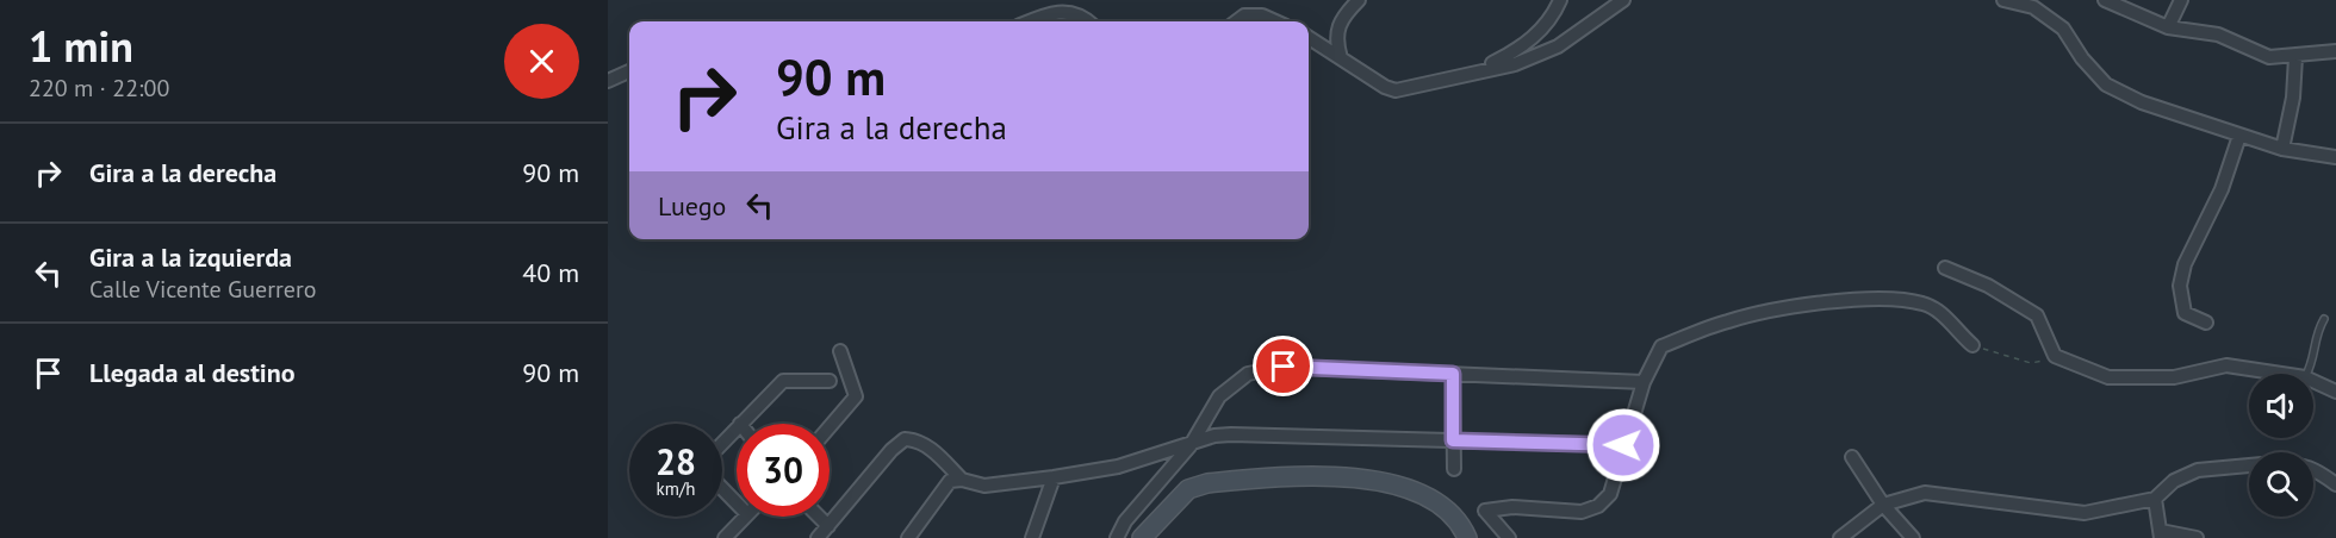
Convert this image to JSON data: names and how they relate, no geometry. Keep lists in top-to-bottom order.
{
  "page": {
    "heading": ["1 min", "220 m · 22:00"],
    "turn": ["90 m", "Gira a la derecha"],
    "list": [
      {
        "name": "Gira a la derecha",
        "value": "90 m"
      },
      {
        "name": "Gira a la izquierda",
        "note": "Calle Vicente Guerrero",
        "value": "40 m"
      },
      {
        "name": "Llegada al destino",
        "value": "90 m"
      }
    ],
    "then": "Luego",
    "speed": "28 km/h",
    "limit": "30"
  }
}
